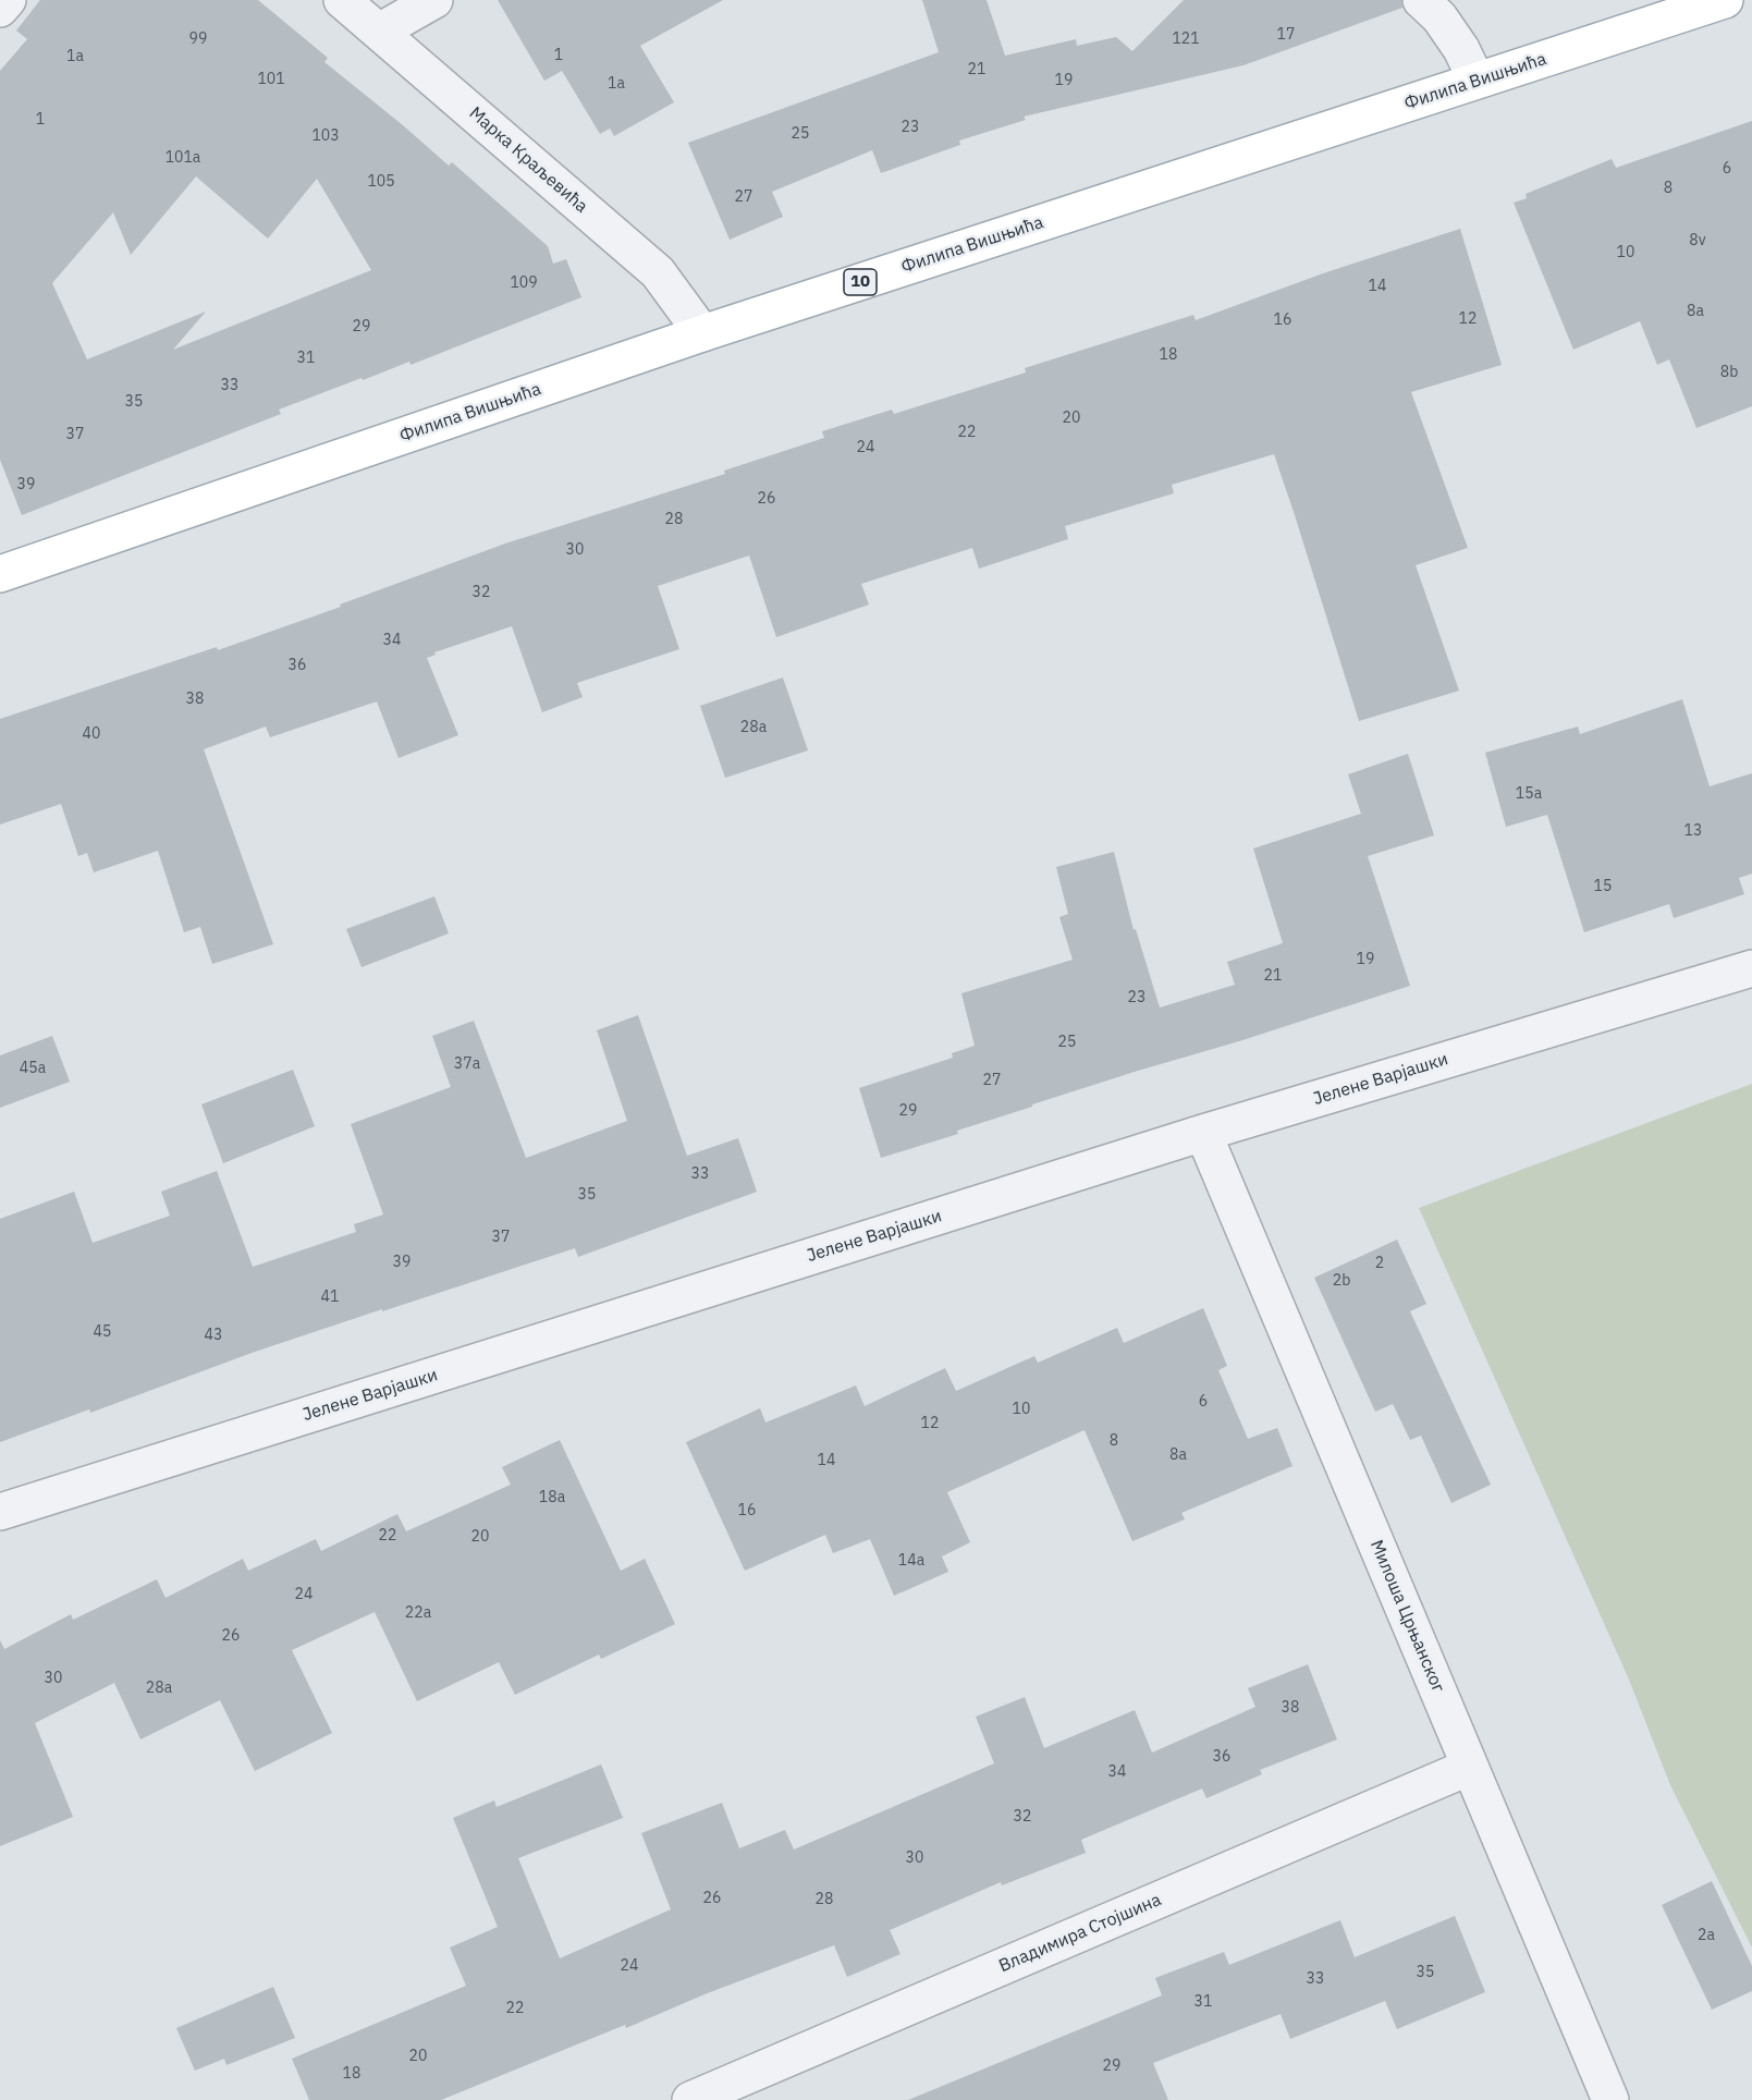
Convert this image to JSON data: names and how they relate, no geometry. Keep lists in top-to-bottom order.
{
  "streets": {
    "main road": ["Филипа Вишњића", "10"],
    "street": [
      "Марка Краљевића",
      "Јелене Варјашки",
      "Милоша Црњанског",
      "Владимира Стојшина"
    ]
  },
  "crossings": [
    ["Филипа Вишњића", "Марка Краљевића"],
    ["Јелене Варјашки", "Милоша Црњанског"],
    ["Милоша Црњанског", "Владимира Стојшина"]
  ],
  "house_numbers": [
    "17",
    "99",
    "121",
    "1",
    "1a",
    "21",
    "101",
    "19",
    "1a",
    "1",
    "23",
    "25",
    "103",
    "101a",
    "6",
    "105",
    "8",
    "27",
    "8v",
    "10",
    "109",
    "14",
    "8a",
    "12",
    "16",
    "29",
    "18",
    "31",
    "8b",
    "33",
    "35",
    "20",
    "22",
    "37",
    "24",
    "39",
    "26",
    "28",
    "30",
    "32",
    "34",
    "36",
    "38",
    "28a",
    "40",
    "15a",
    "13",
    "15",
    "19",
    "21",
    "23",
    "25",
    "37a",
    "45a",
    "27",
    "29",
    "33",
    "35",
    "37",
    "39",
    "2",
    "2b",
    "41",
    "45",
    "43",
    "6",
    "10",
    "12",
    "8",
    "8a",
    "14",
    "18a",
    "16",
    "22",
    "20",
    "14a",
    "24",
    "22a",
    "26",
    "30",
    "28a",
    "38",
    "36",
    "34",
    "32",
    "30",
    "26",
    "28",
    "2a",
    "24",
    "35",
    "33",
    "31",
    "22",
    "20",
    "29",
    "18"
  ]
}
